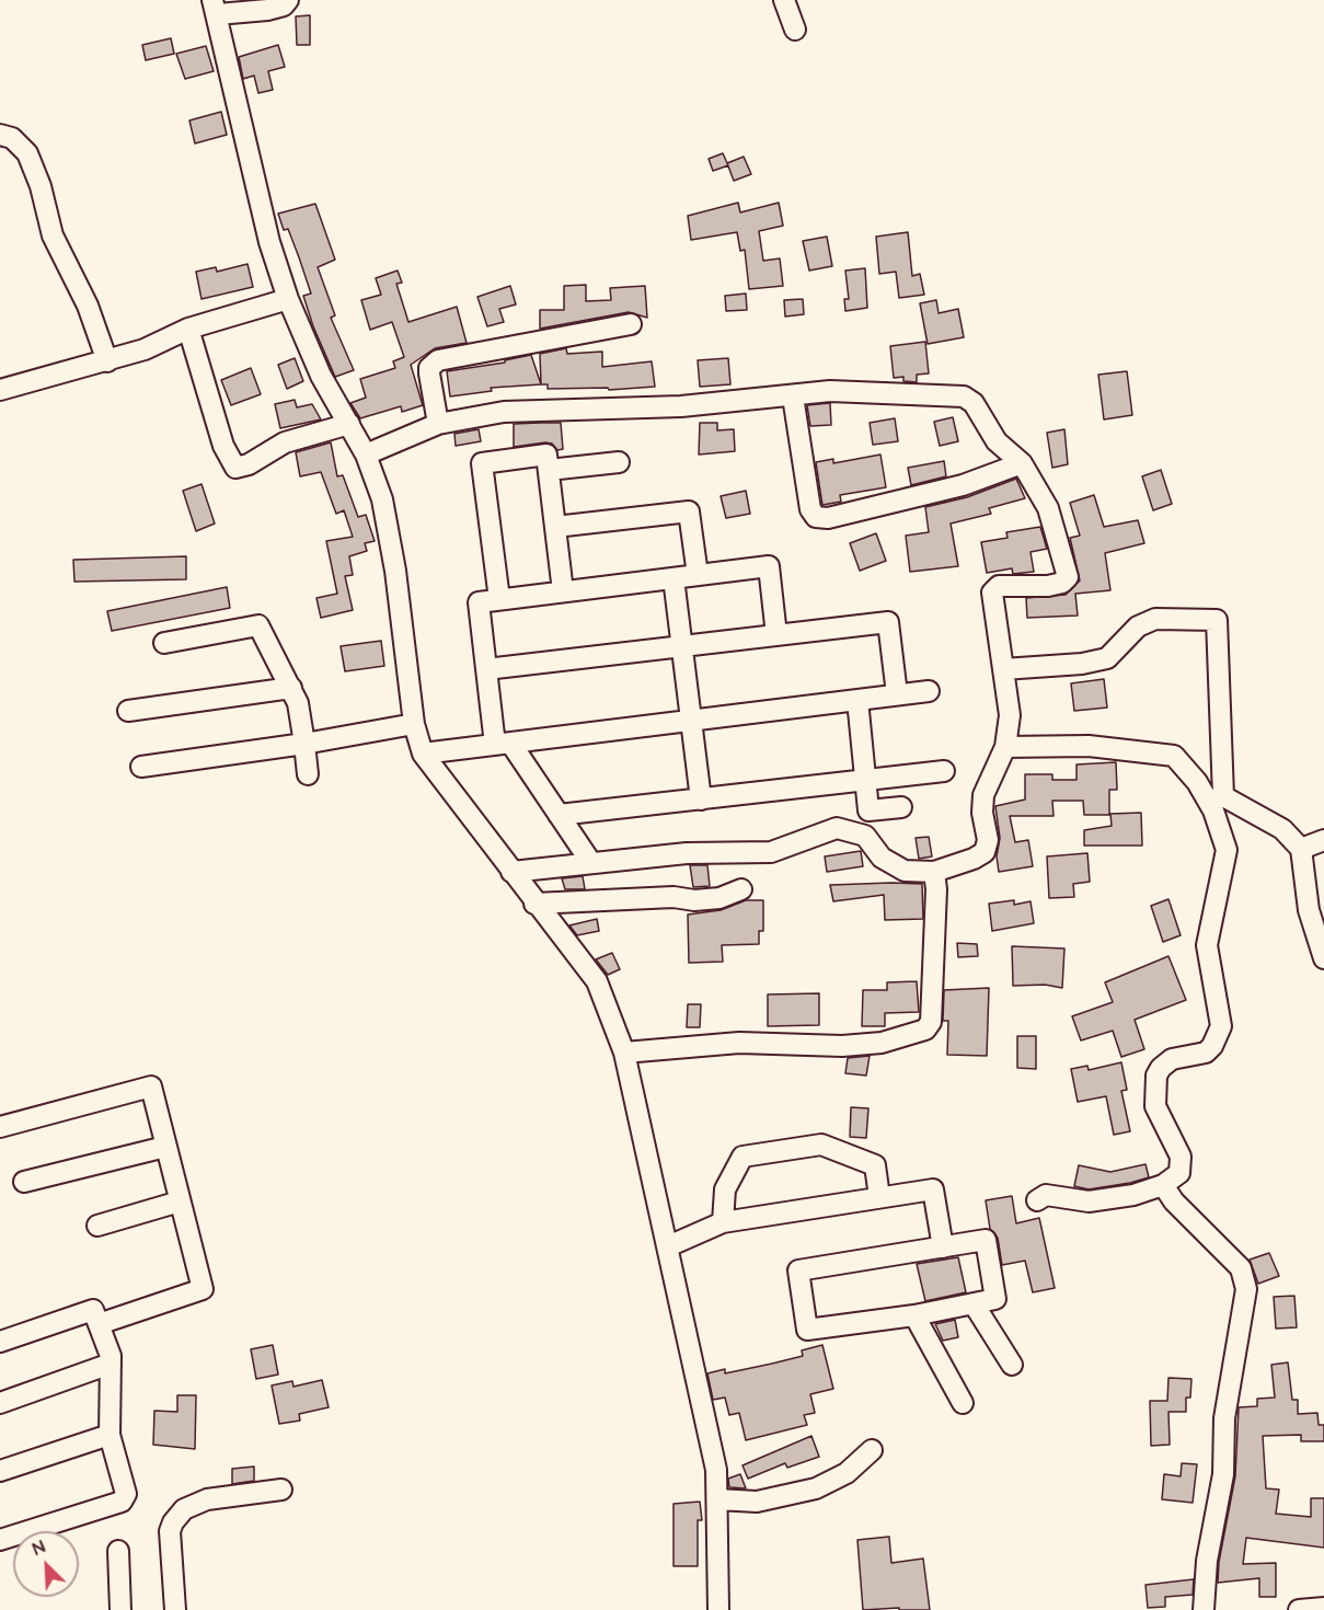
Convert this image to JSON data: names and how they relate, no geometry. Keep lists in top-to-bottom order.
{
  "north": "top left"
}
